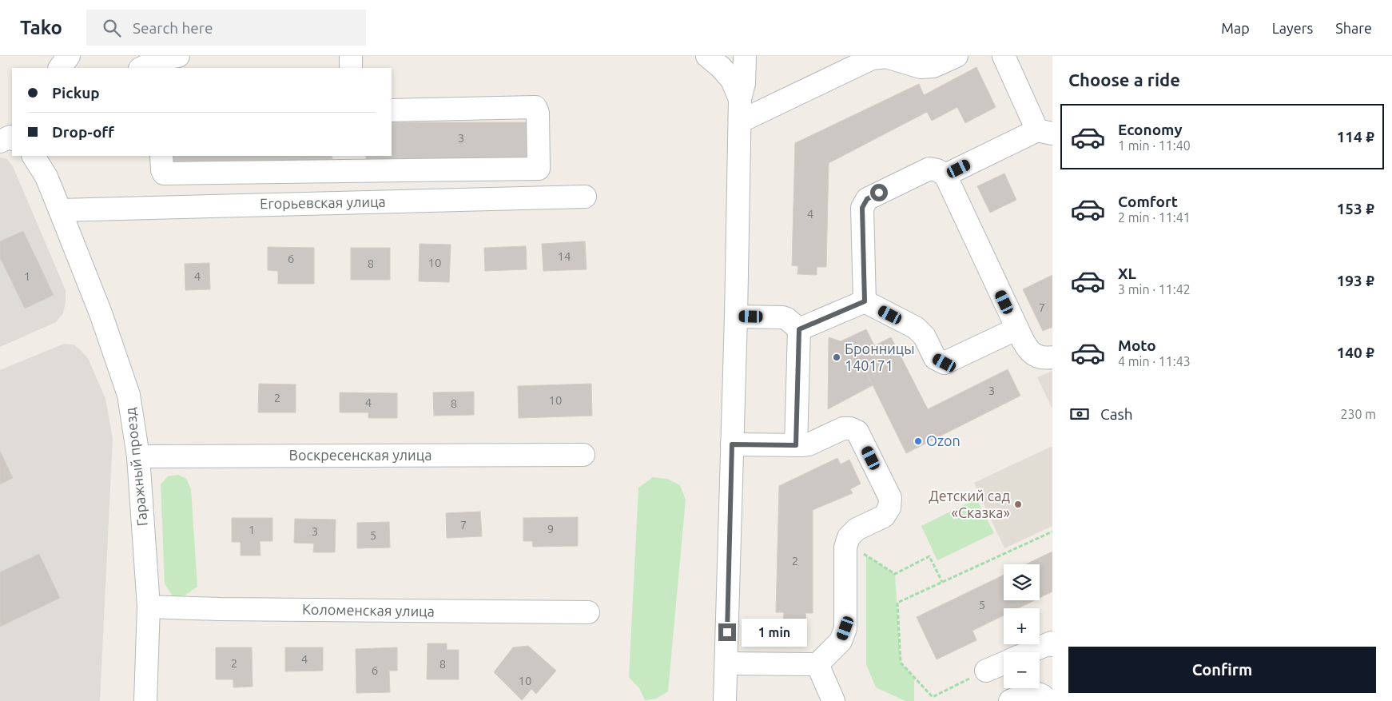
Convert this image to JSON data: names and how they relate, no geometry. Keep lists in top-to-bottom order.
{
  "streets": {
    "street": [
      "Егорьевская улица",
      "Воскресенская улица",
      "Гаражный проезд",
      "Коломенская улица"
    ]
  },
  "crossings": [
    ["Егорьевская улица", "Гаражный проезд"],
    ["Воскресенская улица", "Гаражный проезд"],
    ["Гаражный проезд", "Коломенская улица"]
  ],
  "places": ["Бронницы 140171", "Ozon", "Детский сад «Сказка»"],
  "house_numbers": [
    "3",
    "4",
    "14",
    "6",
    "10",
    "8",
    "1",
    "4",
    "7",
    "3",
    "2",
    "10",
    "4",
    "8",
    "7",
    "9",
    "1",
    "3",
    "5",
    "2",
    "5",
    "4",
    "2",
    "8",
    "6",
    "10"
  ],
  "page": {
    "header": "Tako",
    "search": "Search here",
    "nav": ["Map", "Layers", "Share"],
    "heading": "Choose a ride",
    "banner": ["Pickup", "Drop-off"],
    "list": [
      {
        "name": "Economy",
        "note": "1 min · 11:40",
        "value": "114 ₽"
      },
      {
        "name": "Comfort",
        "note": "2 min · 11:41",
        "value": "153 ₽"
      },
      {
        "name": "XL",
        "note": "3 min · 11:42",
        "value": "193 ₽"
      },
      {
        "name": "Moto",
        "note": "4 min · 11:43",
        "value": "140 ₽"
      }
    ],
    "pay": ["Cash", "230 m"],
    "map_buttons": ["+", "−"],
    "bubble": "1 min",
    "buttons": "Confirm"
  }
}
